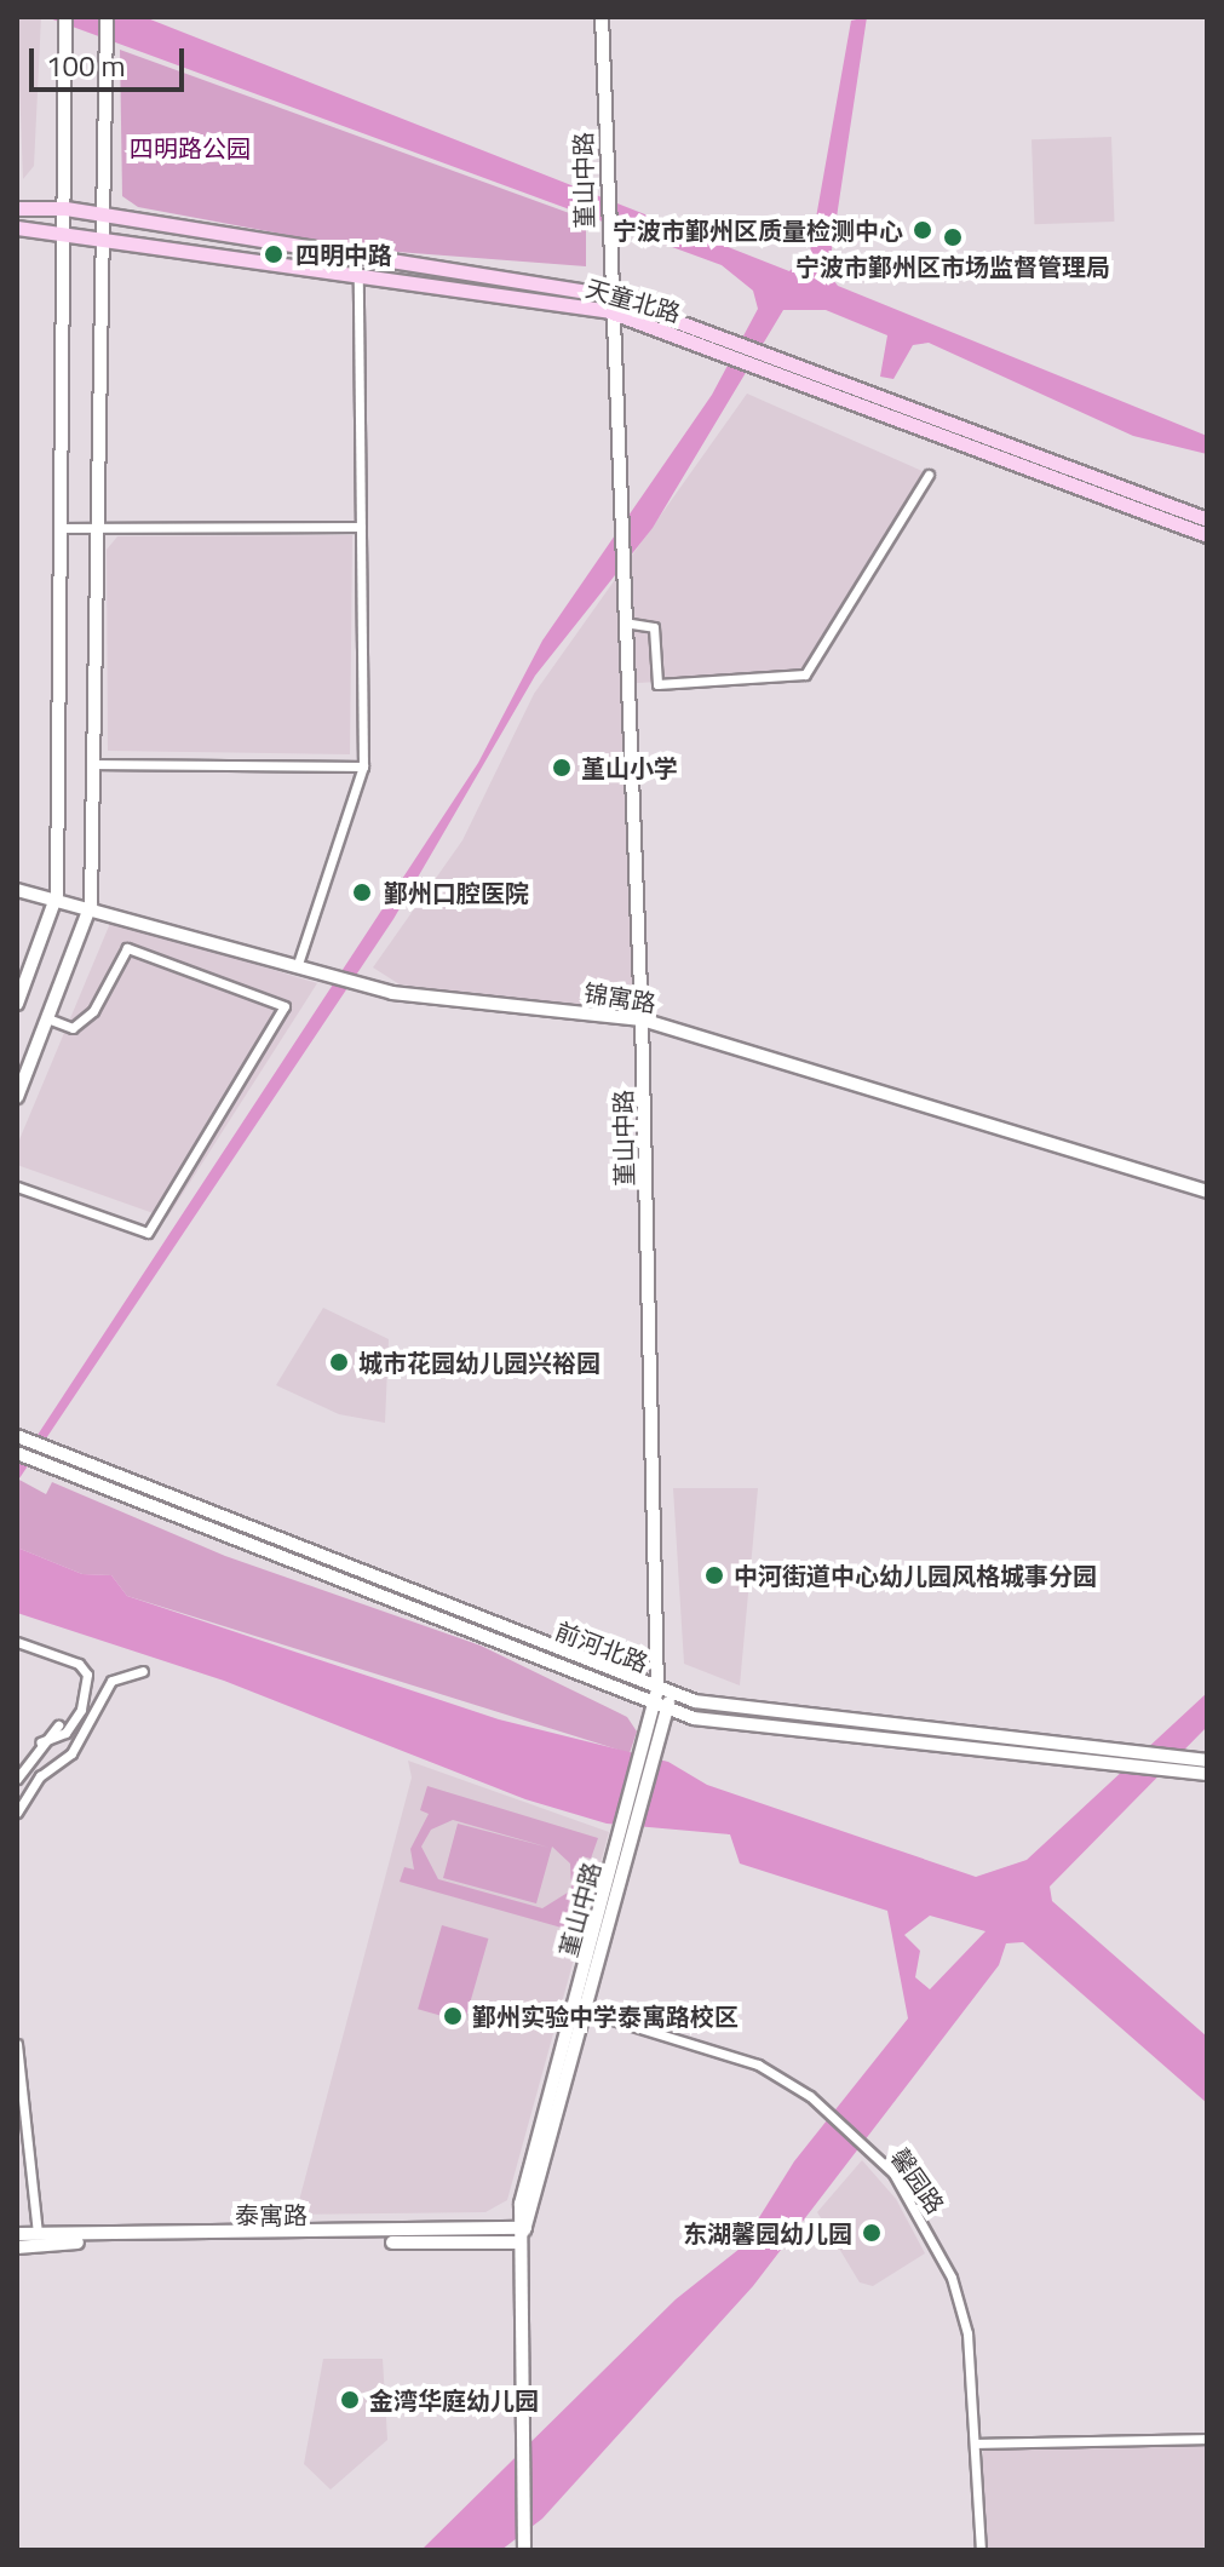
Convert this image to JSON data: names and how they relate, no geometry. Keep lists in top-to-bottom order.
{
  "streets": {
    "main road": [
      "堇山中路",
      "天童北路",
      "锦寓路",
      "前河北路",
      "泰寓路"
    ],
    "street": ["馨园路"]
  },
  "crossings": [
    ["堇山中路", "天童北路"],
    ["堇山中路", "锦寓路"],
    ["堇山中路", "前河北路"],
    ["堇山中路", "馨园路"],
    ["堇山中路", "泰寓路"]
  ],
  "parks": ["四明路公园"],
  "places": [
    "宁波市鄞州区质量检测中心",
    "宁波市鄞州区市场监督管理局",
    "四明中路",
    "堇山小学",
    "鄞州口腔医院",
    "城市花园幼儿园兴裕园",
    "中河街道中心幼儿园风格城事分园",
    "鄞州实验中学泰寓路校区",
    "东湖馨园幼儿园",
    "金湾华庭幼儿园"
  ],
  "scale_bar": "100 m"
}
